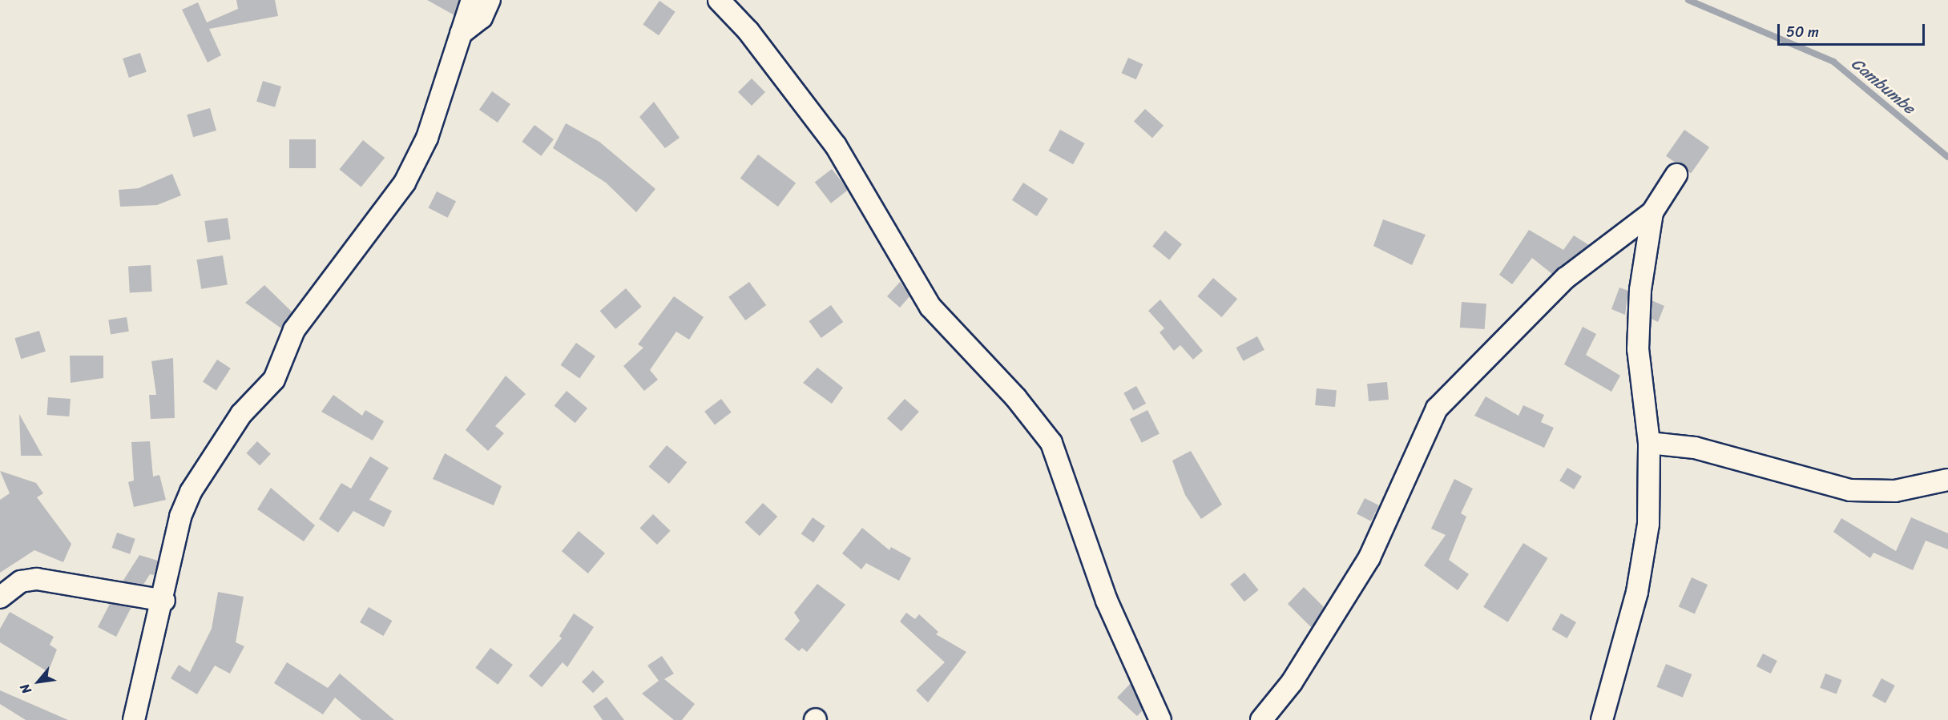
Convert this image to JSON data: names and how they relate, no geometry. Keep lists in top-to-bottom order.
{
  "water": ["Cambumbe"],
  "scale_bar": "50 m",
  "north": "bottom left"
}
